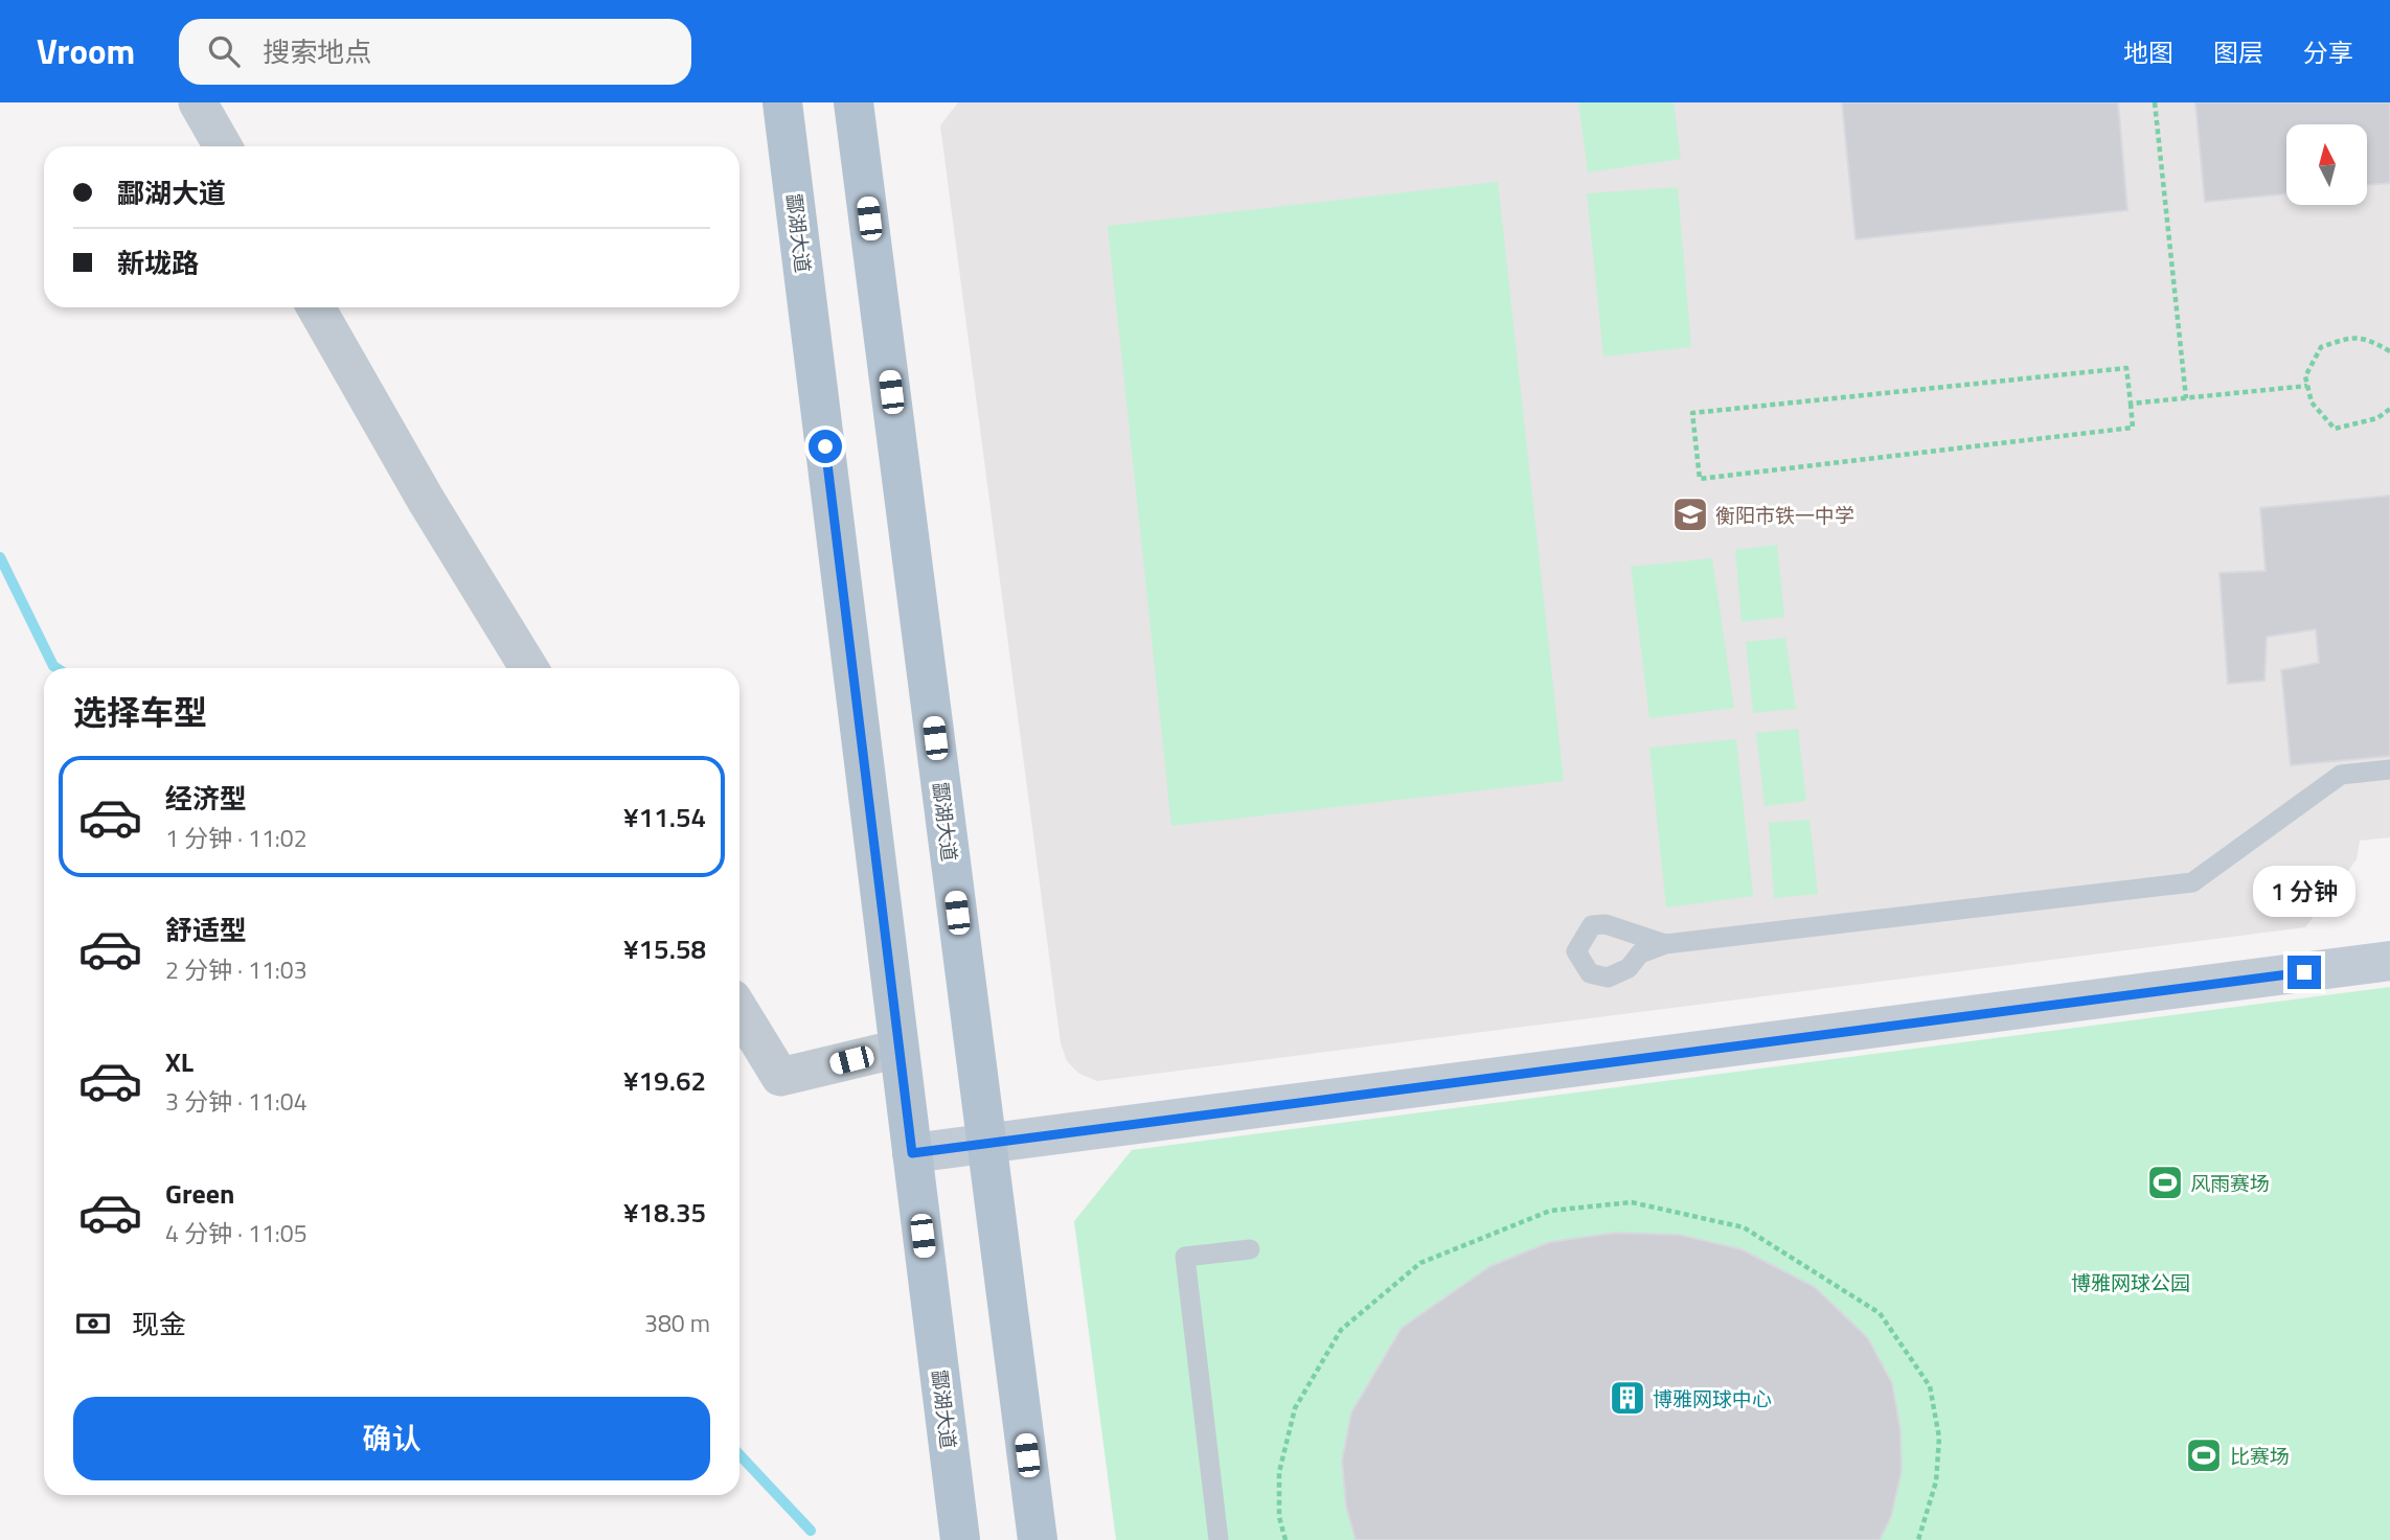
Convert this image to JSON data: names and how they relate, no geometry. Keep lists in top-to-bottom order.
{
  "streets": {
    "main road": ["酃湖大道"]
  },
  "parks": ["博雅网球公园"],
  "places": {
    "school or university": ["衡阳市铁一中学"],
    "sports": ["风雨赛场", "比赛场"],
    "building": ["博雅网球中心"]
  },
  "north": "top",
  "page": {
    "header": "Vroom",
    "search": "搜索地点",
    "nav": ["地图", "图层", "分享"],
    "banner": ["酃湖大道", "新垅路"],
    "heading": "选择车型",
    "list": [
      {
        "name": "经济型",
        "note": "1 分钟 · 11:02",
        "value": "¥11.54"
      },
      {
        "name": "舒适型",
        "note": "2 分钟 · 11:03",
        "value": "¥15.58"
      },
      {
        "name": "XL",
        "note": "3 分钟 · 11:04",
        "value": "¥19.62"
      },
      {
        "name": "Green",
        "note": "4 分钟 · 11:05",
        "value": "¥18.35"
      }
    ],
    "bubble": "1 分钟",
    "pay": ["现金", "380 m"],
    "buttons": "确认"
  }
}
